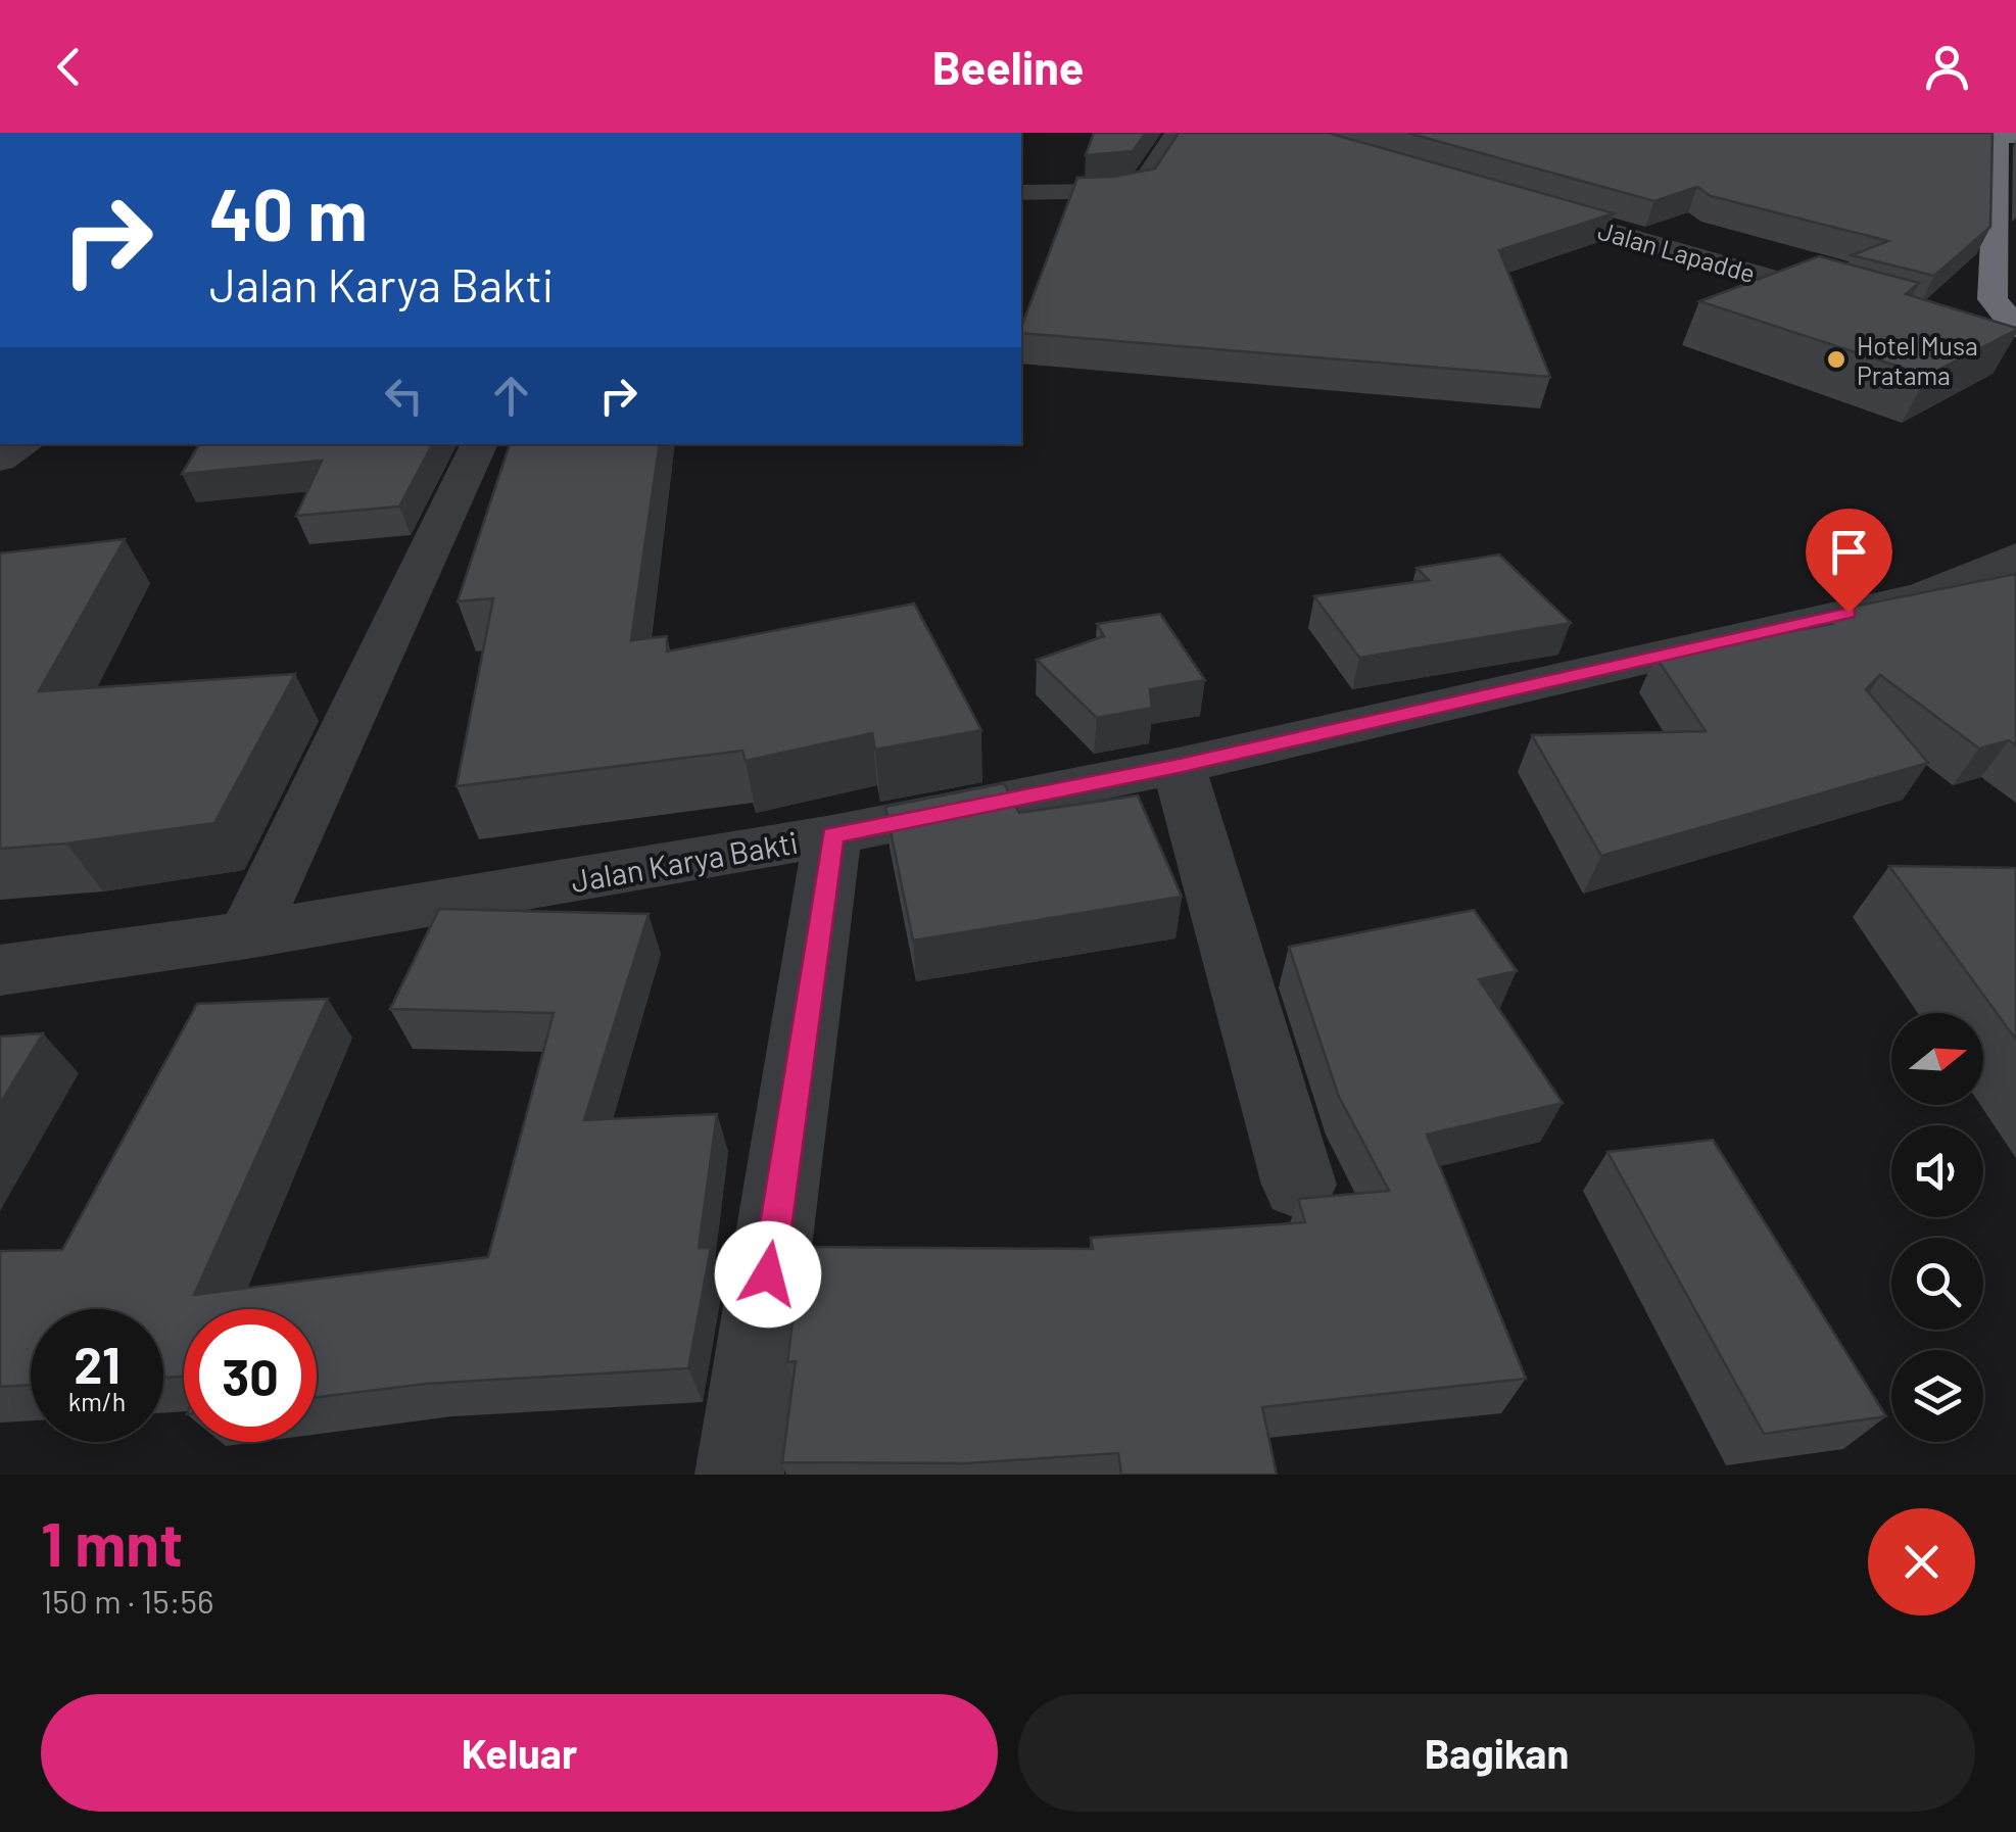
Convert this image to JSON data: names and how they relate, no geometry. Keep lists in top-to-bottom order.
{
  "streets": {
    "street": ["Jalan Lapadde", "Jalan Karya Bakti"]
  },
  "places": ["Hotel Musa Pratama"],
  "north": "right",
  "page": {
    "header": "Beeline",
    "turn": ["40 m", "Jalan Karya Bakti"],
    "speed": "21 km/h",
    "limit": "30",
    "heading": ["1 mnt", "150 m · 15:56"],
    "buttons": ["Keluar", "Bagikan"]
  }
}
